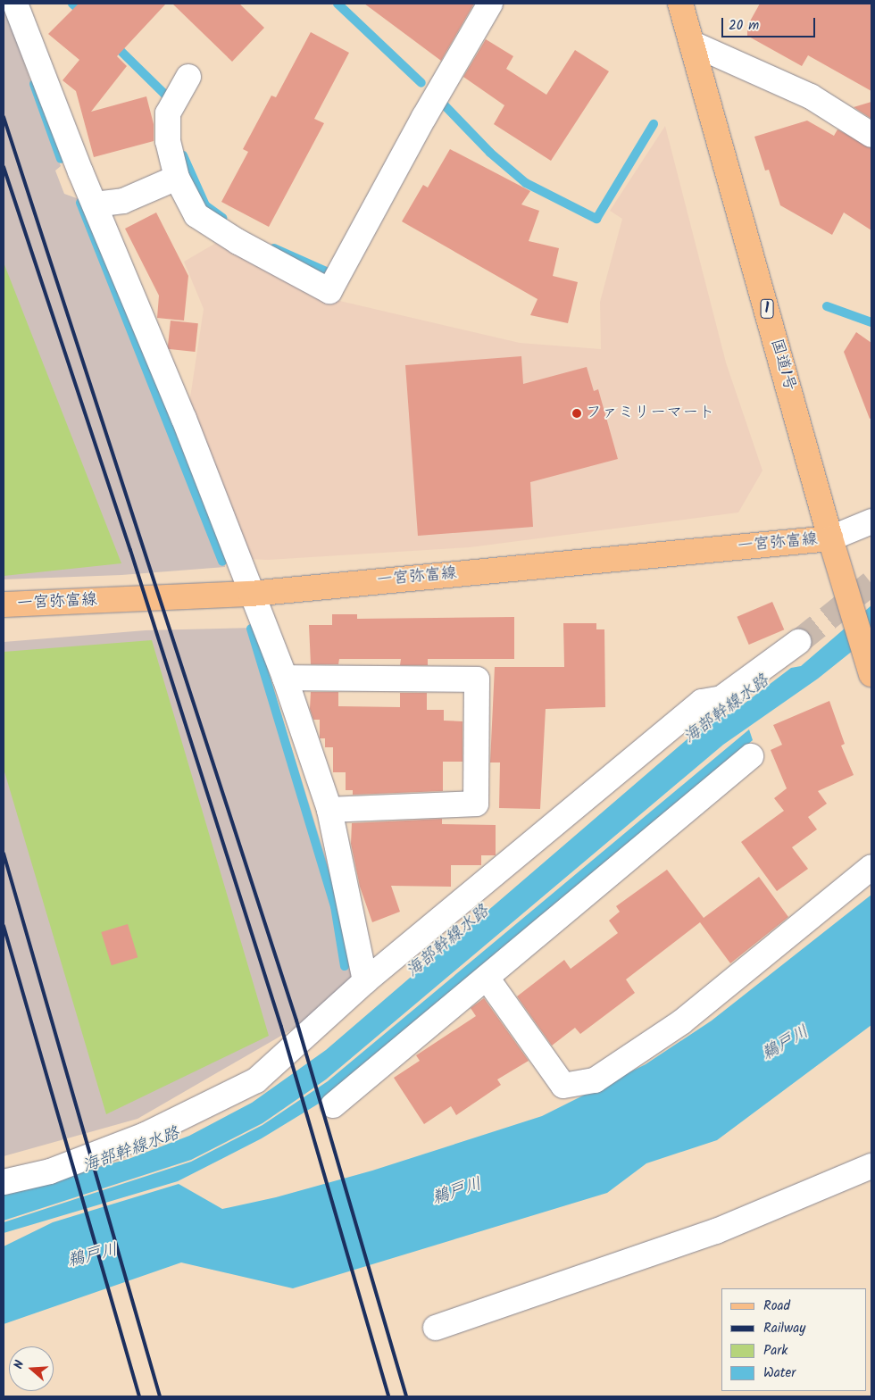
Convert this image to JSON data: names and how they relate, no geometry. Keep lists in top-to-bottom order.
{
  "streets": {
    "main road": ["1", "国道1号", "一宮弥富線"]
  },
  "crossings": [
    ["国道1号", "一宮弥富線"]
  ],
  "water": ["海部幹線水路", "鵜戸川"],
  "places": ["ファミリーマート"],
  "legend": [
    "Road",
    "Railway",
    "Park",
    "Water"
  ],
  "scale_bar": "20 m",
  "north": "left"
}
